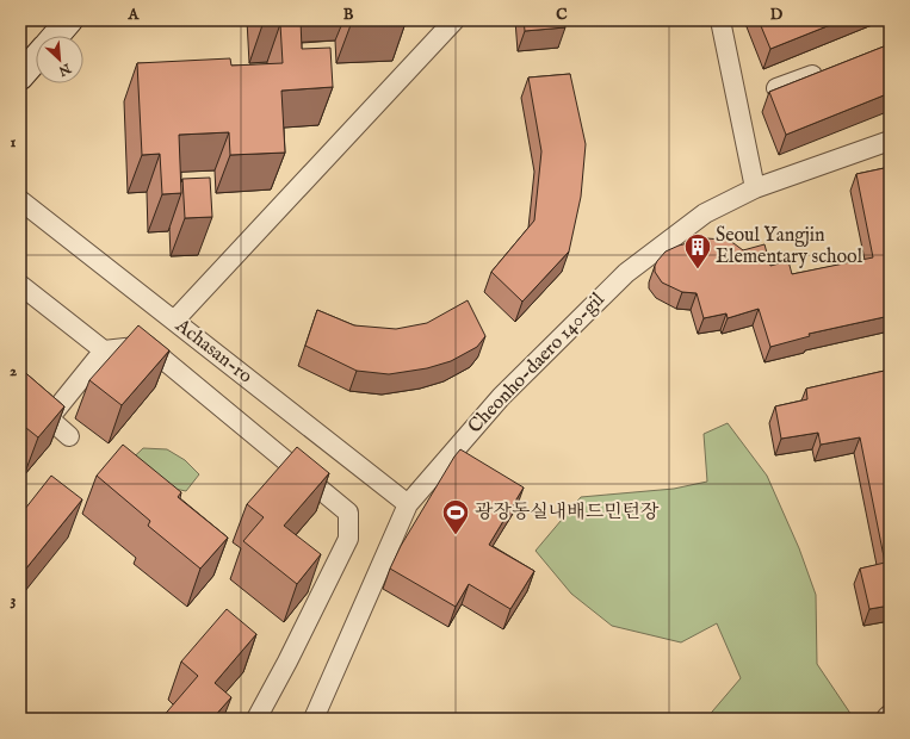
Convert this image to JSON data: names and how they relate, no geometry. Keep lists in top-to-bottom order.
{
  "streets": {
    "street": ["Achasan-ro", "Cheonho-daero 140-gil"]
  },
  "crossings": [
    ["Achasan-ro", "Cheonho-daero 140-gil"]
  ],
  "places": {
    "building": ["Seoul Yangjin Elementary school"],
    "sports": ["광장동실내배드민턴장"]
  },
  "north": "bottom right",
  "grid": {
    "columns": [
      "A",
      "B",
      "C",
      "D"
    ],
    "rows": ["1", "2", "3"]
  }
}
